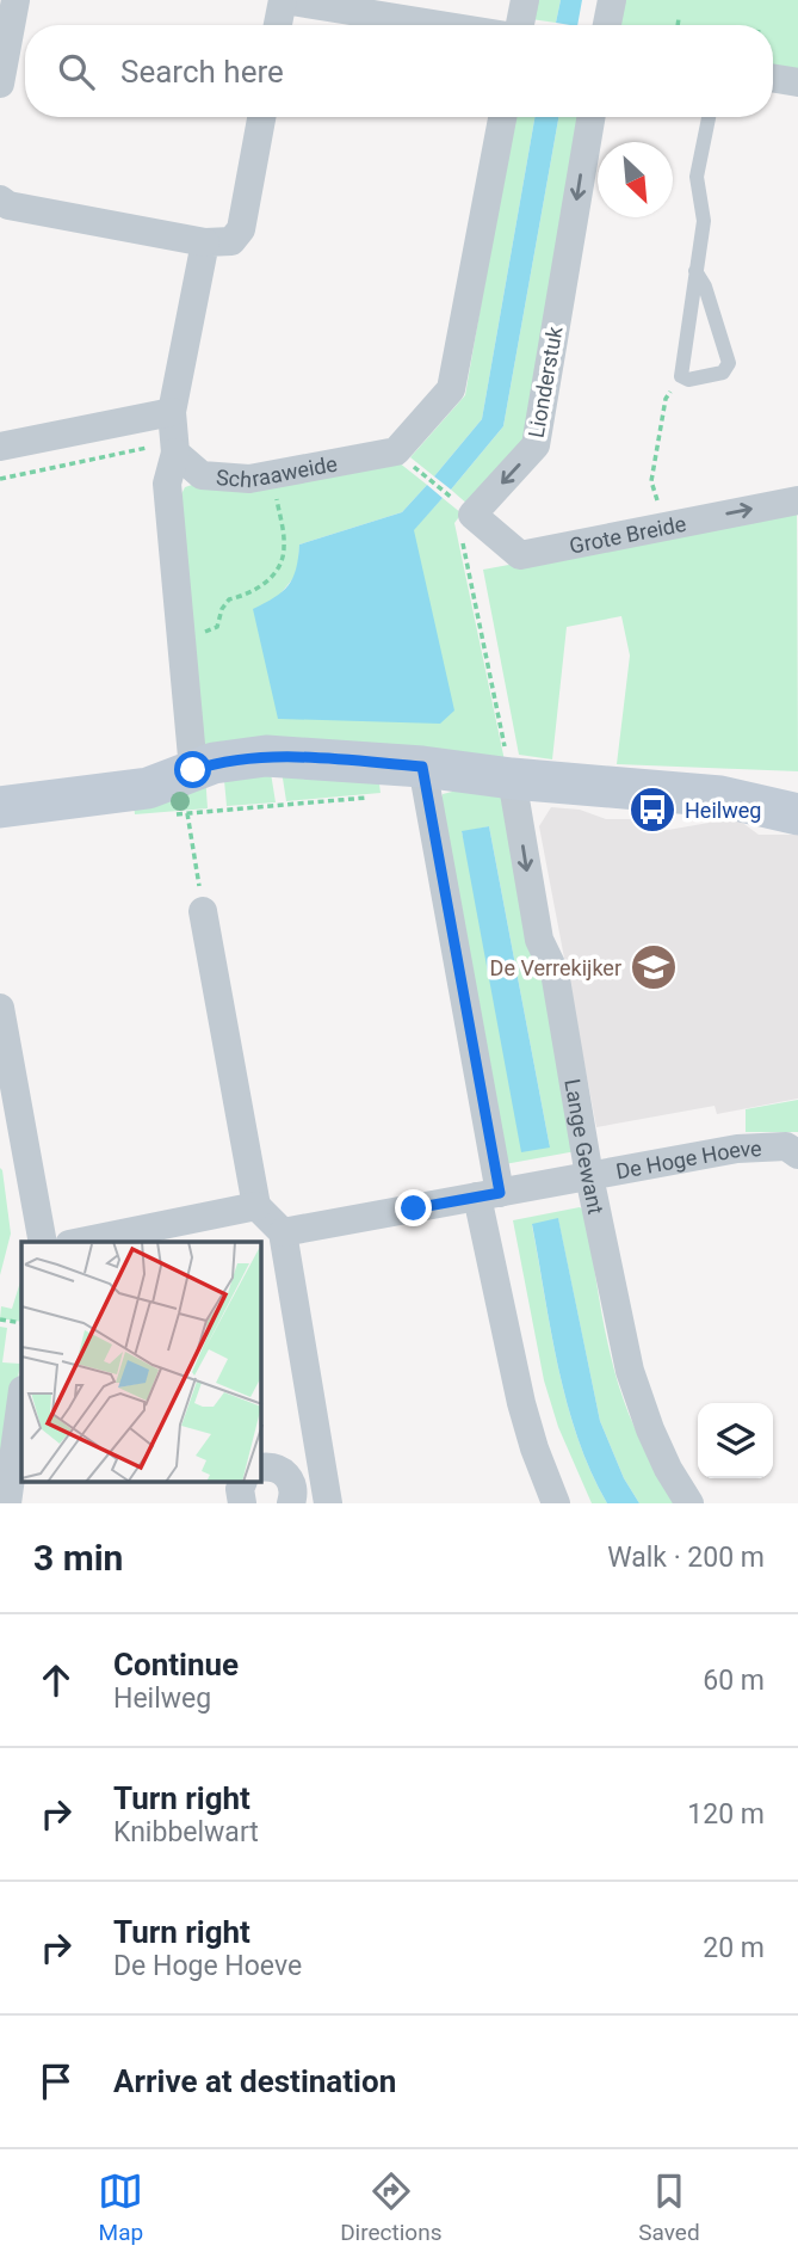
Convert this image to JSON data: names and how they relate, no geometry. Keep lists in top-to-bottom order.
{
  "streets": {
    "street": [
      "Lionderstuk",
      "Schraaweide",
      "Grote Breide",
      "Lange Gewant",
      "De Hoge Hoeve"
    ]
  },
  "crossings": [
    ["Lionderstuk", "Grote Breide"],
    ["Lange Gewant", "De Hoge Hoeve"]
  ],
  "one_way": ["Grote Breide"],
  "places": {
    "bus stop": ["Heilweg"],
    "school or university": ["De Verrekijker"]
  },
  "north": "bottom right",
  "page": {
    "search": "Search here",
    "heading": ["3 min", "Walk · 200 m"],
    "list": [
      ["Continue", "Heilweg", "60 m"],
      ["Turn right", "Knibbelwart", "120 m"],
      ["Turn right", "De Hoge Hoeve", "20 m"],
      "Arrive at destination"
    ],
    "nav": ["Map", "Directions", "Saved"]
  }
}
